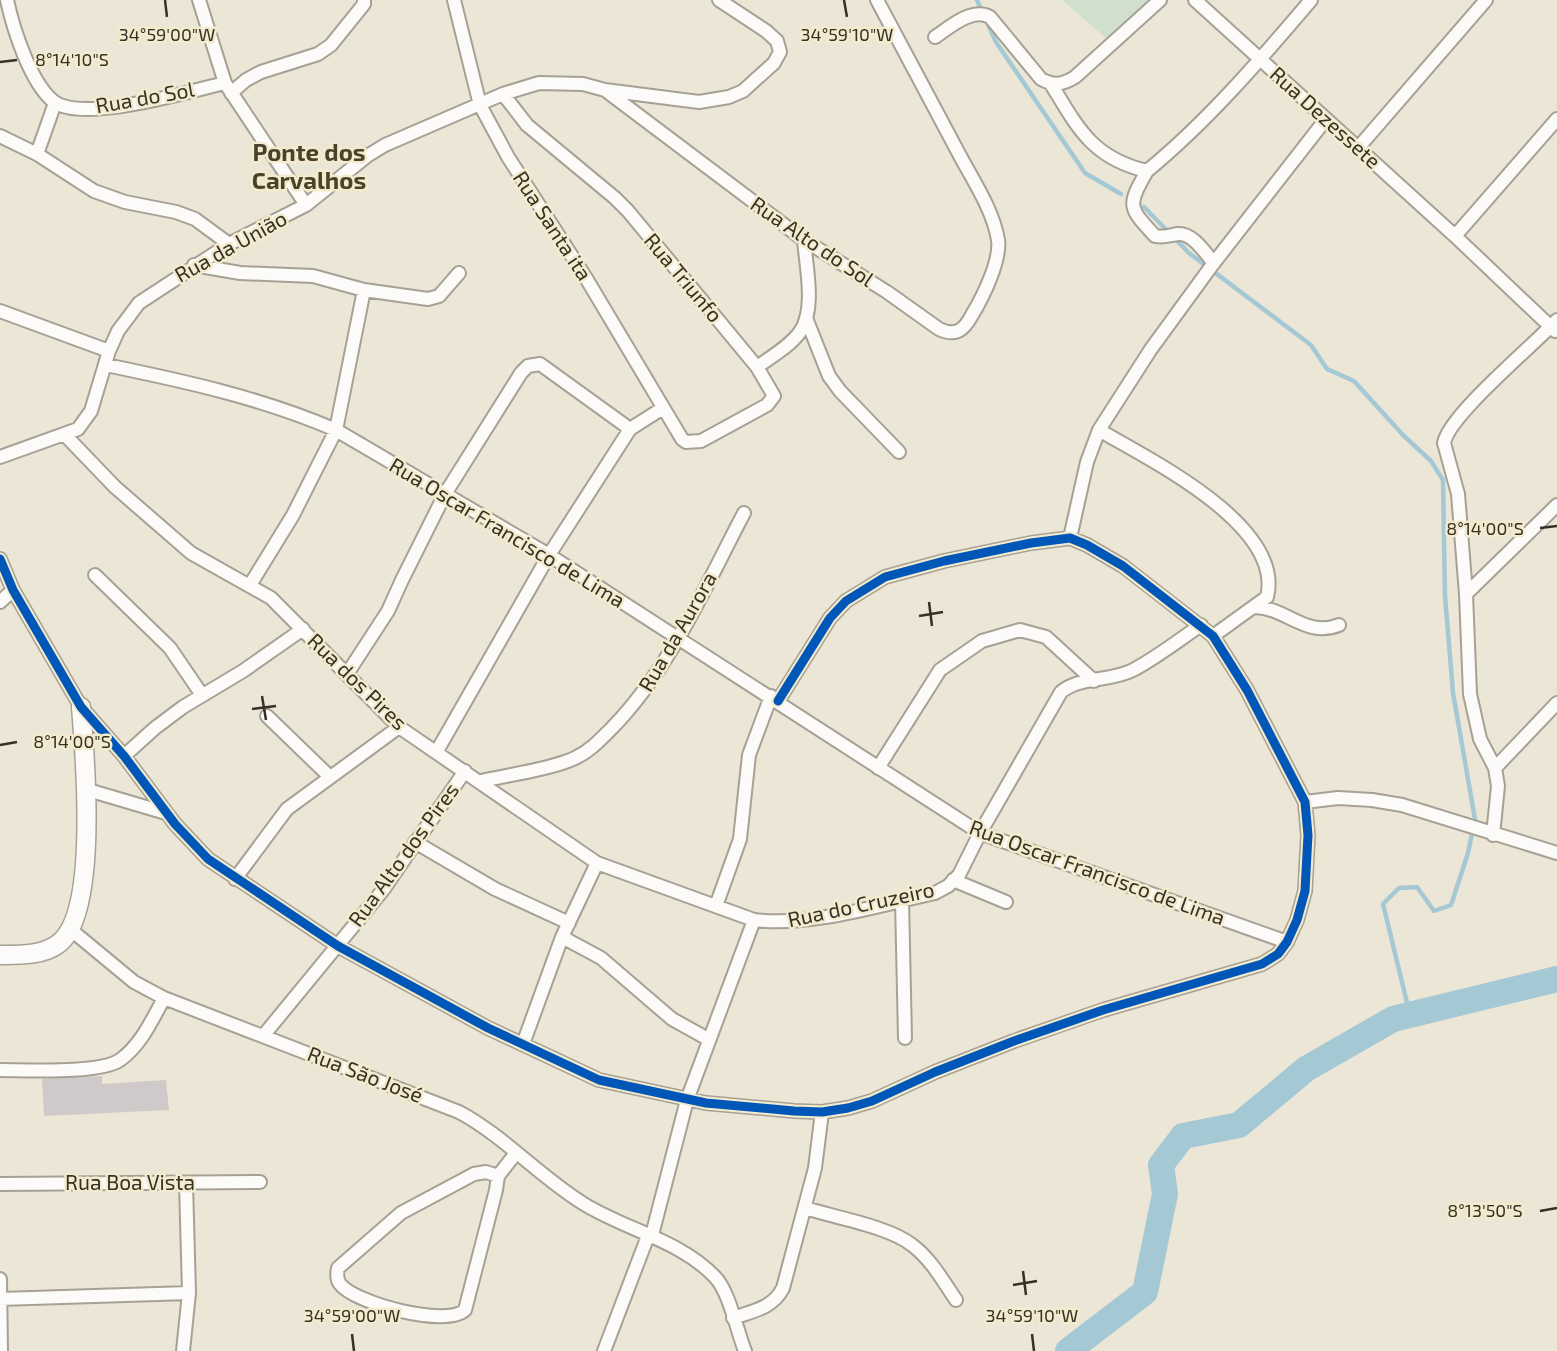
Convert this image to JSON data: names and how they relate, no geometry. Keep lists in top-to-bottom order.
{
  "streets": {
    "street": [
      "Rua do Sol",
      "Rua Dezessete",
      "Rua Santa ita",
      "Rua Alto do Sol",
      "Rua da União",
      "Rua Triunfo",
      "Rua Oscar Francisco de Lima",
      "Rua da Aurora",
      "Rua dos Pires",
      "Rua Alto dos Pires",
      "Rua do Cruzeiro",
      "Rua São José",
      "Rua Boa Vista"
    ]
  },
  "crossings": [
    ["Rua Santa ita", "Rua da União"],
    ["Rua Santa ita", "Rua Triunfo"],
    ["Rua Alto do Sol", "Rua da União"],
    ["Rua da União", "Rua Triunfo"],
    ["Rua da União", "Rua Oscar Francisco de Lima"],
    ["Rua da União", "Rua dos Pires"],
    ["Rua Oscar Francisco de Lima", "Rua da Aurora"],
    ["Rua Oscar Francisco de Lima", "Rua do Cruzeiro"],
    ["Rua da Aurora", "Rua dos Pires"],
    ["Rua dos Pires", "Rua Alto dos Pires"],
    ["Rua dos Pires", "Rua do Cruzeiro"],
    ["Rua Alto dos Pires", "Rua São José"]
  ],
  "districts": ["Ponte dos Carvalhos"],
  "coordinates": [
    "34°59'00\"W",
    "34°59'10\"W",
    "8°14'10\"S",
    "8°14'00\"S",
    "8°13'50\"S"
  ]
}
